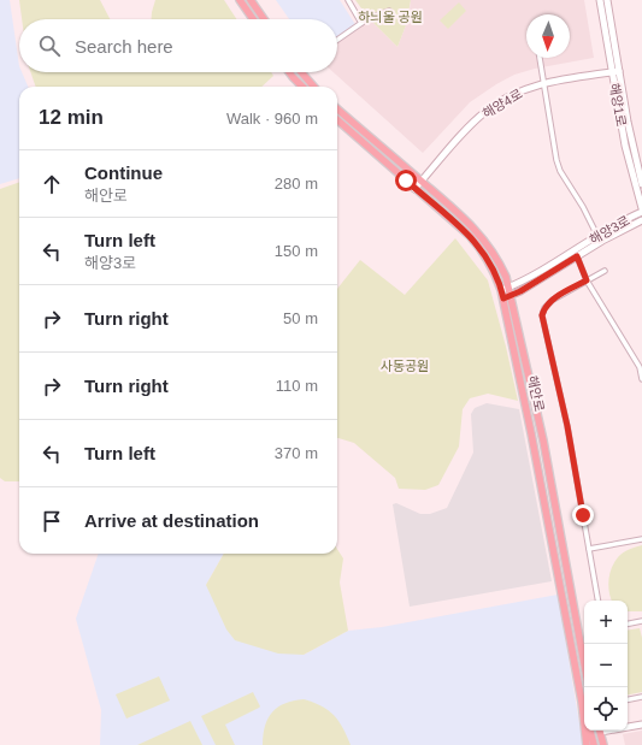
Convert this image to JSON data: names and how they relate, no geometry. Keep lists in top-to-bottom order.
{
  "streets": {
    "main road": ["해안로"],
    "street": ["해양4로", "해양1로", "해양3로"]
  },
  "crossings": [
    ["해양4로", "해양1로"],
    ["해양4로", "해안로"],
    ["해양3로", "해안로"]
  ],
  "parks": ["하늬울 공원", "사동공원"],
  "north": "bottom",
  "page": {
    "search": "Search here",
    "heading": ["12 min", "Walk · 960 m"],
    "list": [
      ["Continue", "해안로", "280 m"],
      ["Turn left", "해양3로", "150 m"],
      ["Turn right", "50 m"],
      ["Turn right", "110 m"],
      ["Turn left", "370 m"],
      "Arrive at destination"
    ],
    "map_buttons": ["+", "−"]
  }
}
